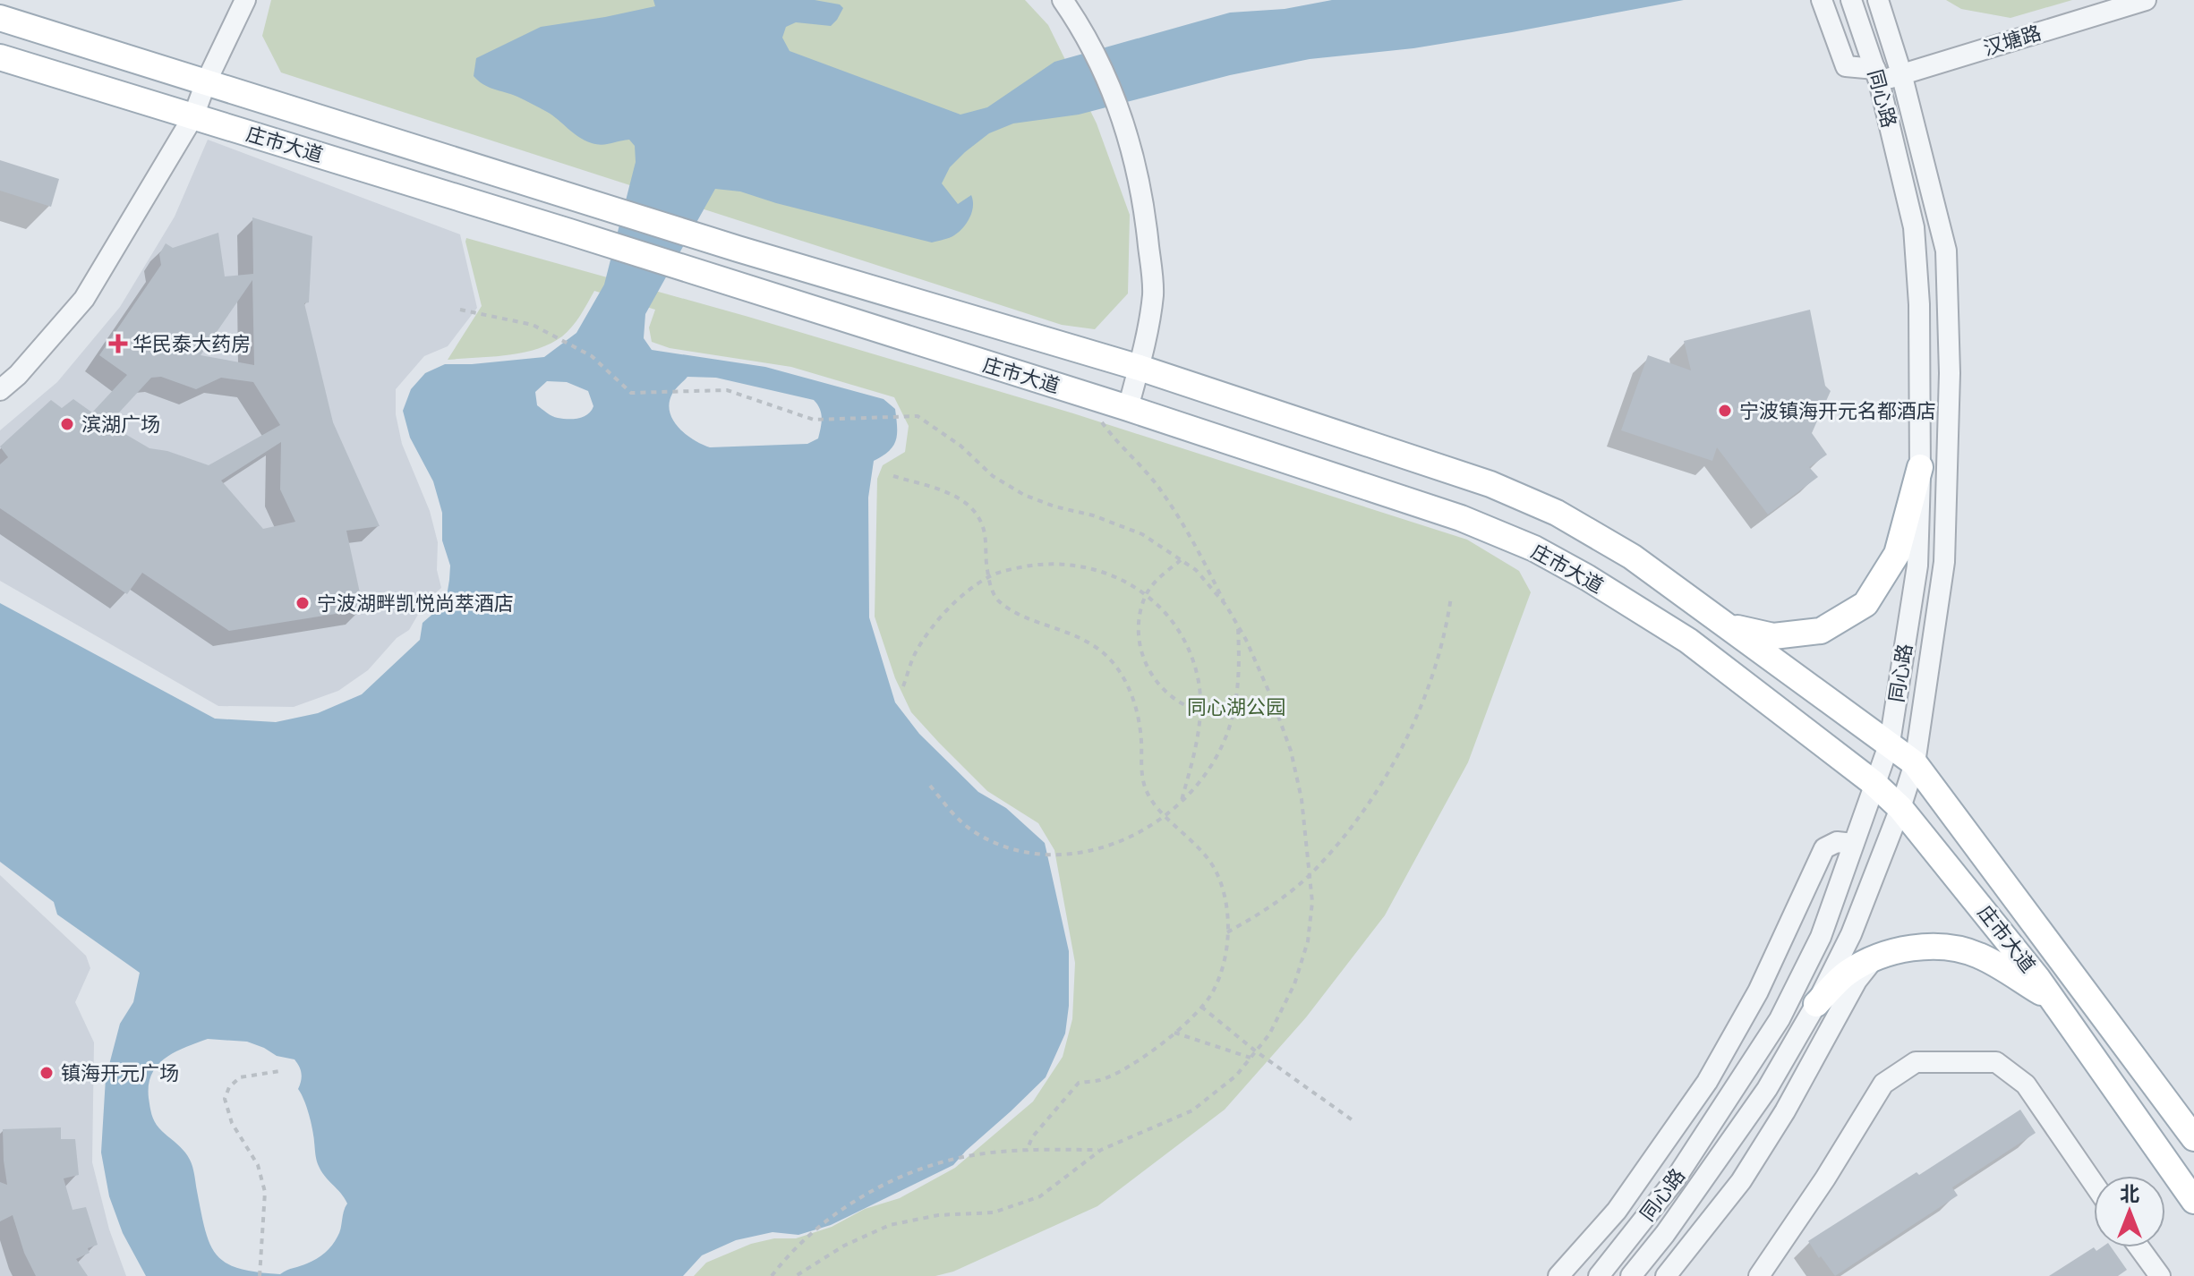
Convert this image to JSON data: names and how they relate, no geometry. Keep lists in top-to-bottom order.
{
  "streets": {
    "main road": ["庄市大道"],
    "street": ["汉塘路", "同心路"]
  },
  "crossings": [
    ["汉塘路", "同心路"],
    ["同心路", "庄市大道"]
  ],
  "parks": ["同心湖公园"],
  "places": {
    "health": ["华民泰大药房"],
    "other": [
      "宁波镇海开元名都酒店",
      "滨湖广场",
      "宁波湖畔凯悦尚萃酒店",
      "镇海开元广场"
    ]
  },
  "north": "top"
}
